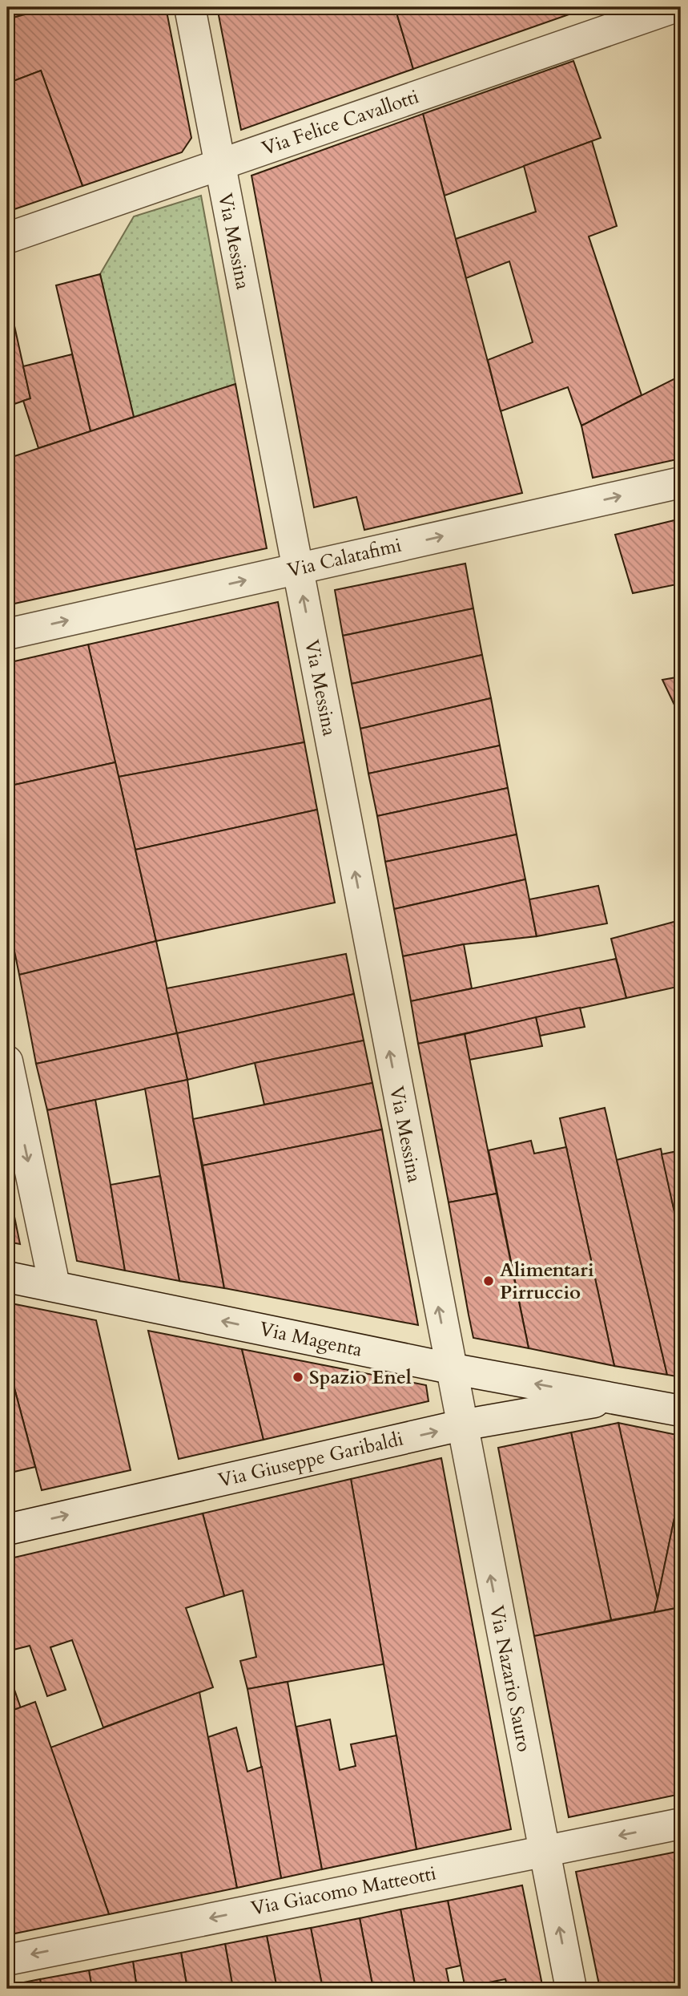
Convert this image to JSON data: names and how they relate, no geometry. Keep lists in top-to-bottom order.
{
  "streets": {
    "street": [
      "Via Felice Cavallotti",
      "Via Messina",
      "Via Calatafimi",
      "Via Magenta",
      "Via Giuseppe Garibaldi",
      "Via Nazario Sauro",
      "Via Giacomo Matteotti"
    ]
  },
  "crossings": [
    ["Via Felice Cavallotti", "Via Messina"],
    ["Via Messina", "Via Calatafimi"],
    ["Via Messina", "Via Magenta"],
    ["Via Messina", "Via Nazario Sauro"],
    ["Via Magenta", "Via Giuseppe Garibaldi"],
    ["Via Magenta", "Via Nazario Sauro"],
    ["Via Giuseppe Garibaldi", "Via Nazario Sauro"],
    ["Via Nazario Sauro", "Via Giacomo Matteotti"]
  ],
  "one_way": [
    "Via Messina",
    "Via Calatafimi",
    "Via Magenta",
    "Via Giuseppe Garibaldi",
    "Via Nazario Sauro",
    "Via Giacomo Matteotti"
  ],
  "places": ["Alimentari Pirruccio", "Spazio Enel"]
}
